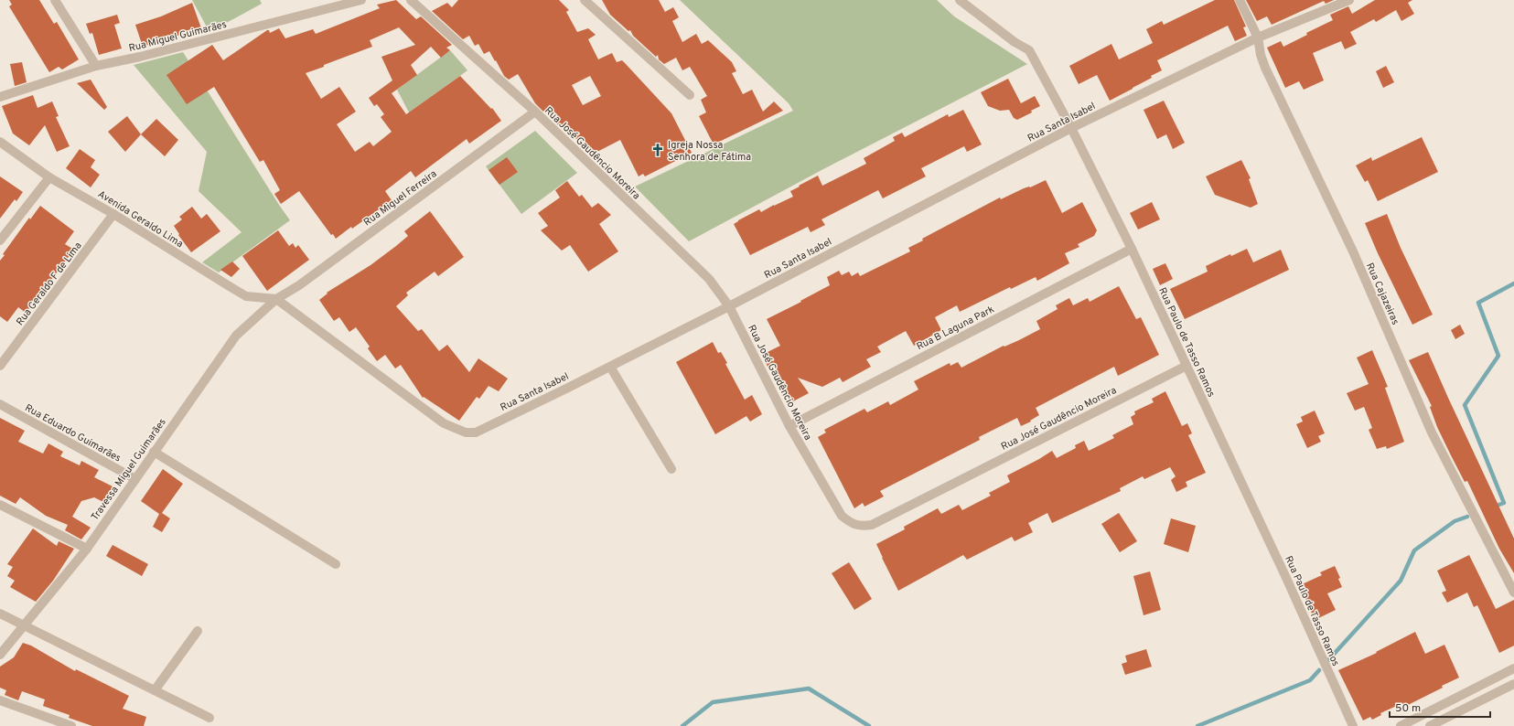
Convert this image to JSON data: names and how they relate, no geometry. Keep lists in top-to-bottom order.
{
  "streets": {
    "street": [
      "Rua Miguel Guimarães",
      "Rua Santa Isabel",
      "Rua José Gaudêncio Moreira",
      "Rua Miguel Ferreira",
      "Avenida Geraldo Lima",
      "Rua Geraldo F de Lima",
      "Rua Cajazeiras",
      "Rua B Laguna Park",
      "Rua Paulo de Tasso Ramos",
      "Rua Eduardo Guimarães",
      "Travessa Miguel Guimarães"
    ]
  },
  "crossings": [
    ["Rua Santa Isabel", "Rua José Gaudêncio Moreira"],
    ["Rua Santa Isabel", "Rua Miguel Ferreira"],
    ["Rua Santa Isabel", "Avenida Geraldo Lima"],
    ["Rua Santa Isabel", "Rua Cajazeiras"],
    ["Rua Santa Isabel", "Rua Paulo de Tasso Ramos"],
    ["Rua Santa Isabel", "Travessa Miguel Guimarães"],
    ["Rua José Gaudêncio Moreira", "Rua Miguel Ferreira"],
    ["Rua José Gaudêncio Moreira", "Rua B Laguna Park"],
    ["Rua José Gaudêncio Moreira", "Rua Paulo de Tasso Ramos"],
    ["Rua Miguel Ferreira", "Avenida Geraldo Lima"],
    ["Rua Miguel Ferreira", "Travessa Miguel Guimarães"],
    ["Avenida Geraldo Lima", "Rua Geraldo F de Lima"],
    ["Avenida Geraldo Lima", "Travessa Miguel Guimarães"],
    ["Rua B Laguna Park", "Rua Paulo de Tasso Ramos"],
    ["Rua Eduardo Guimarães", "Travessa Miguel Guimarães"]
  ],
  "places": {
    "church": ["Igreja Nossa Senhora de Fátima"]
  },
  "scale_bar": "50 m"
}
